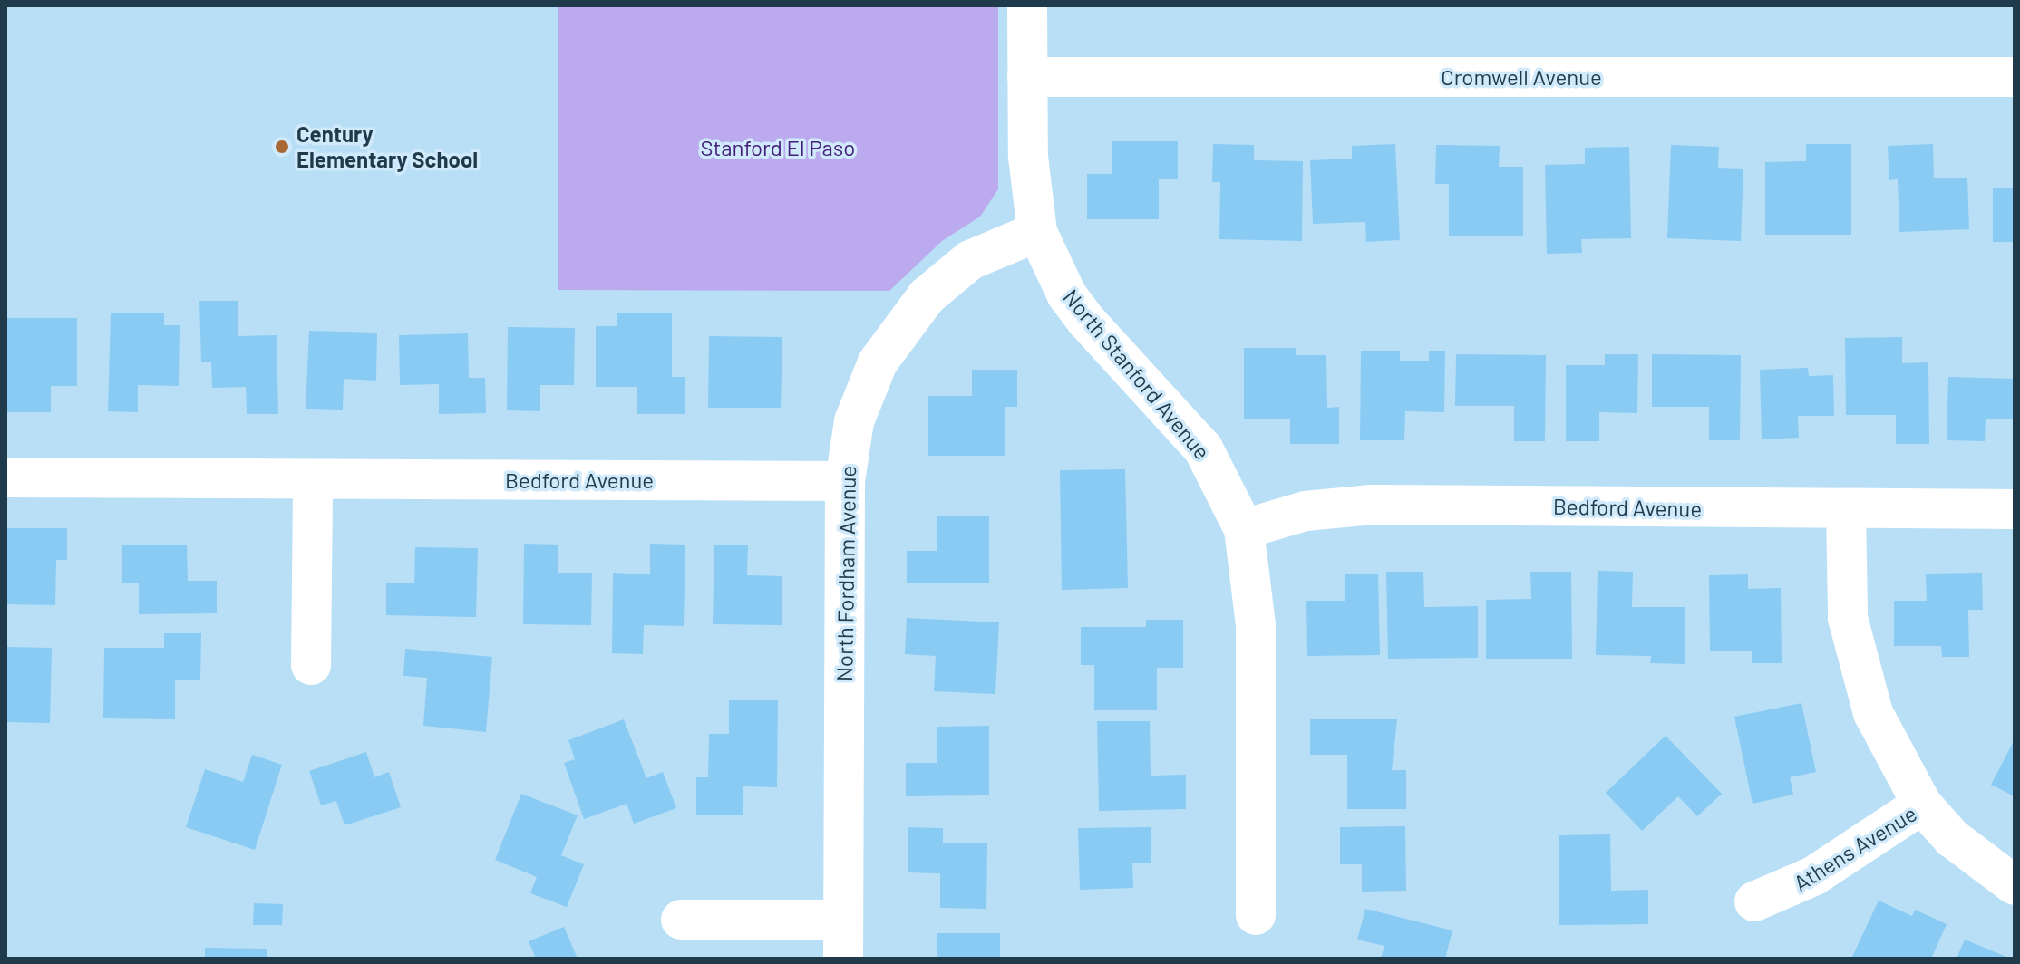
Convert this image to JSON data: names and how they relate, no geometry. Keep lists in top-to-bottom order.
{
  "streets": {
    "street": [
      "Cromwell Avenue",
      "North Stanford Avenue",
      "Bedford Avenue",
      "North Fordham Avenue",
      "Athens Avenue"
    ]
  },
  "crossings": [
    ["Cromwell Avenue", "North Stanford Avenue"],
    ["North Stanford Avenue", "Bedford Avenue"],
    ["North Stanford Avenue", "North Fordham Avenue"],
    ["Bedford Avenue", "North Fordham Avenue"]
  ],
  "parks": ["Stanford El Paso"],
  "places": ["Century Elementary School"]
}
